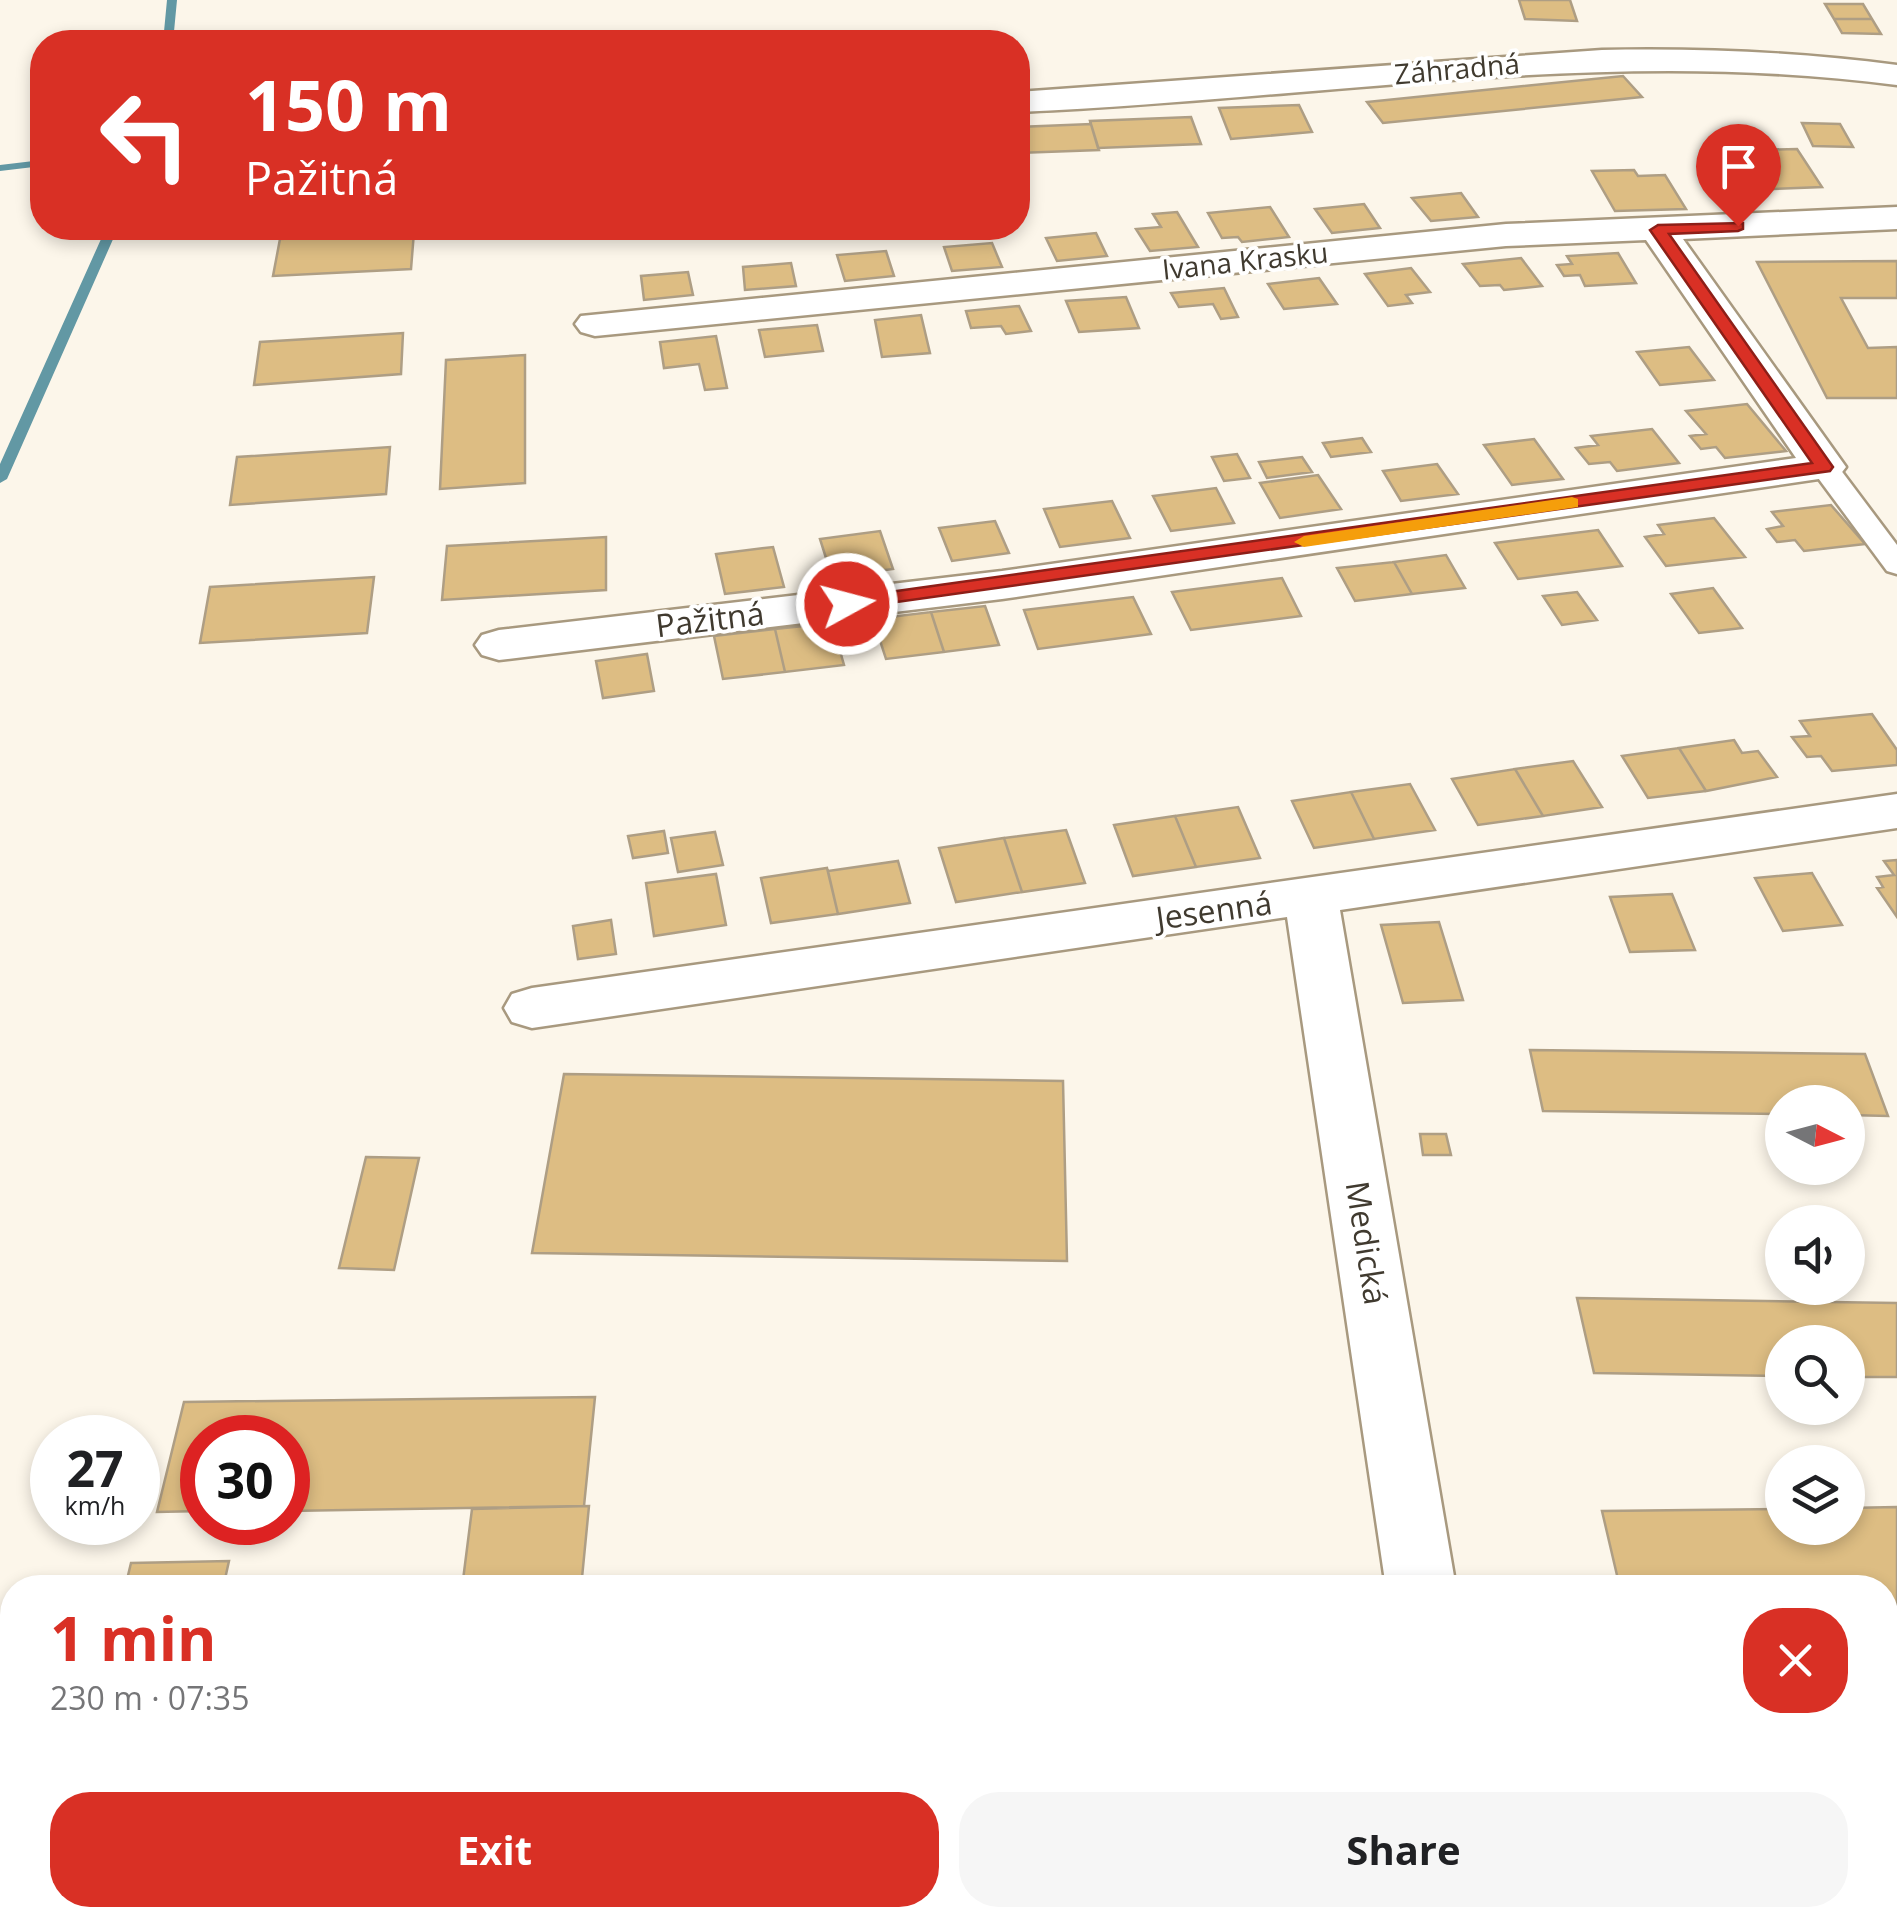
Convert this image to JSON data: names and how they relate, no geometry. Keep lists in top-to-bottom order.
{
  "streets": {
    "street": [
      "Záhradná",
      "Ivana Krasku",
      "Pažitná",
      "Jesenná",
      "Medická"
    ]
  },
  "crossings": [
    ["Jesenná", "Medická"]
  ],
  "north": "right",
  "page": {
    "turn": ["150 m", "Pažitná"],
    "speed": "27 km/h",
    "limit": "30",
    "heading": ["1 min", "230 m · 07:35"],
    "buttons": ["Exit", "Share"]
  }
}
